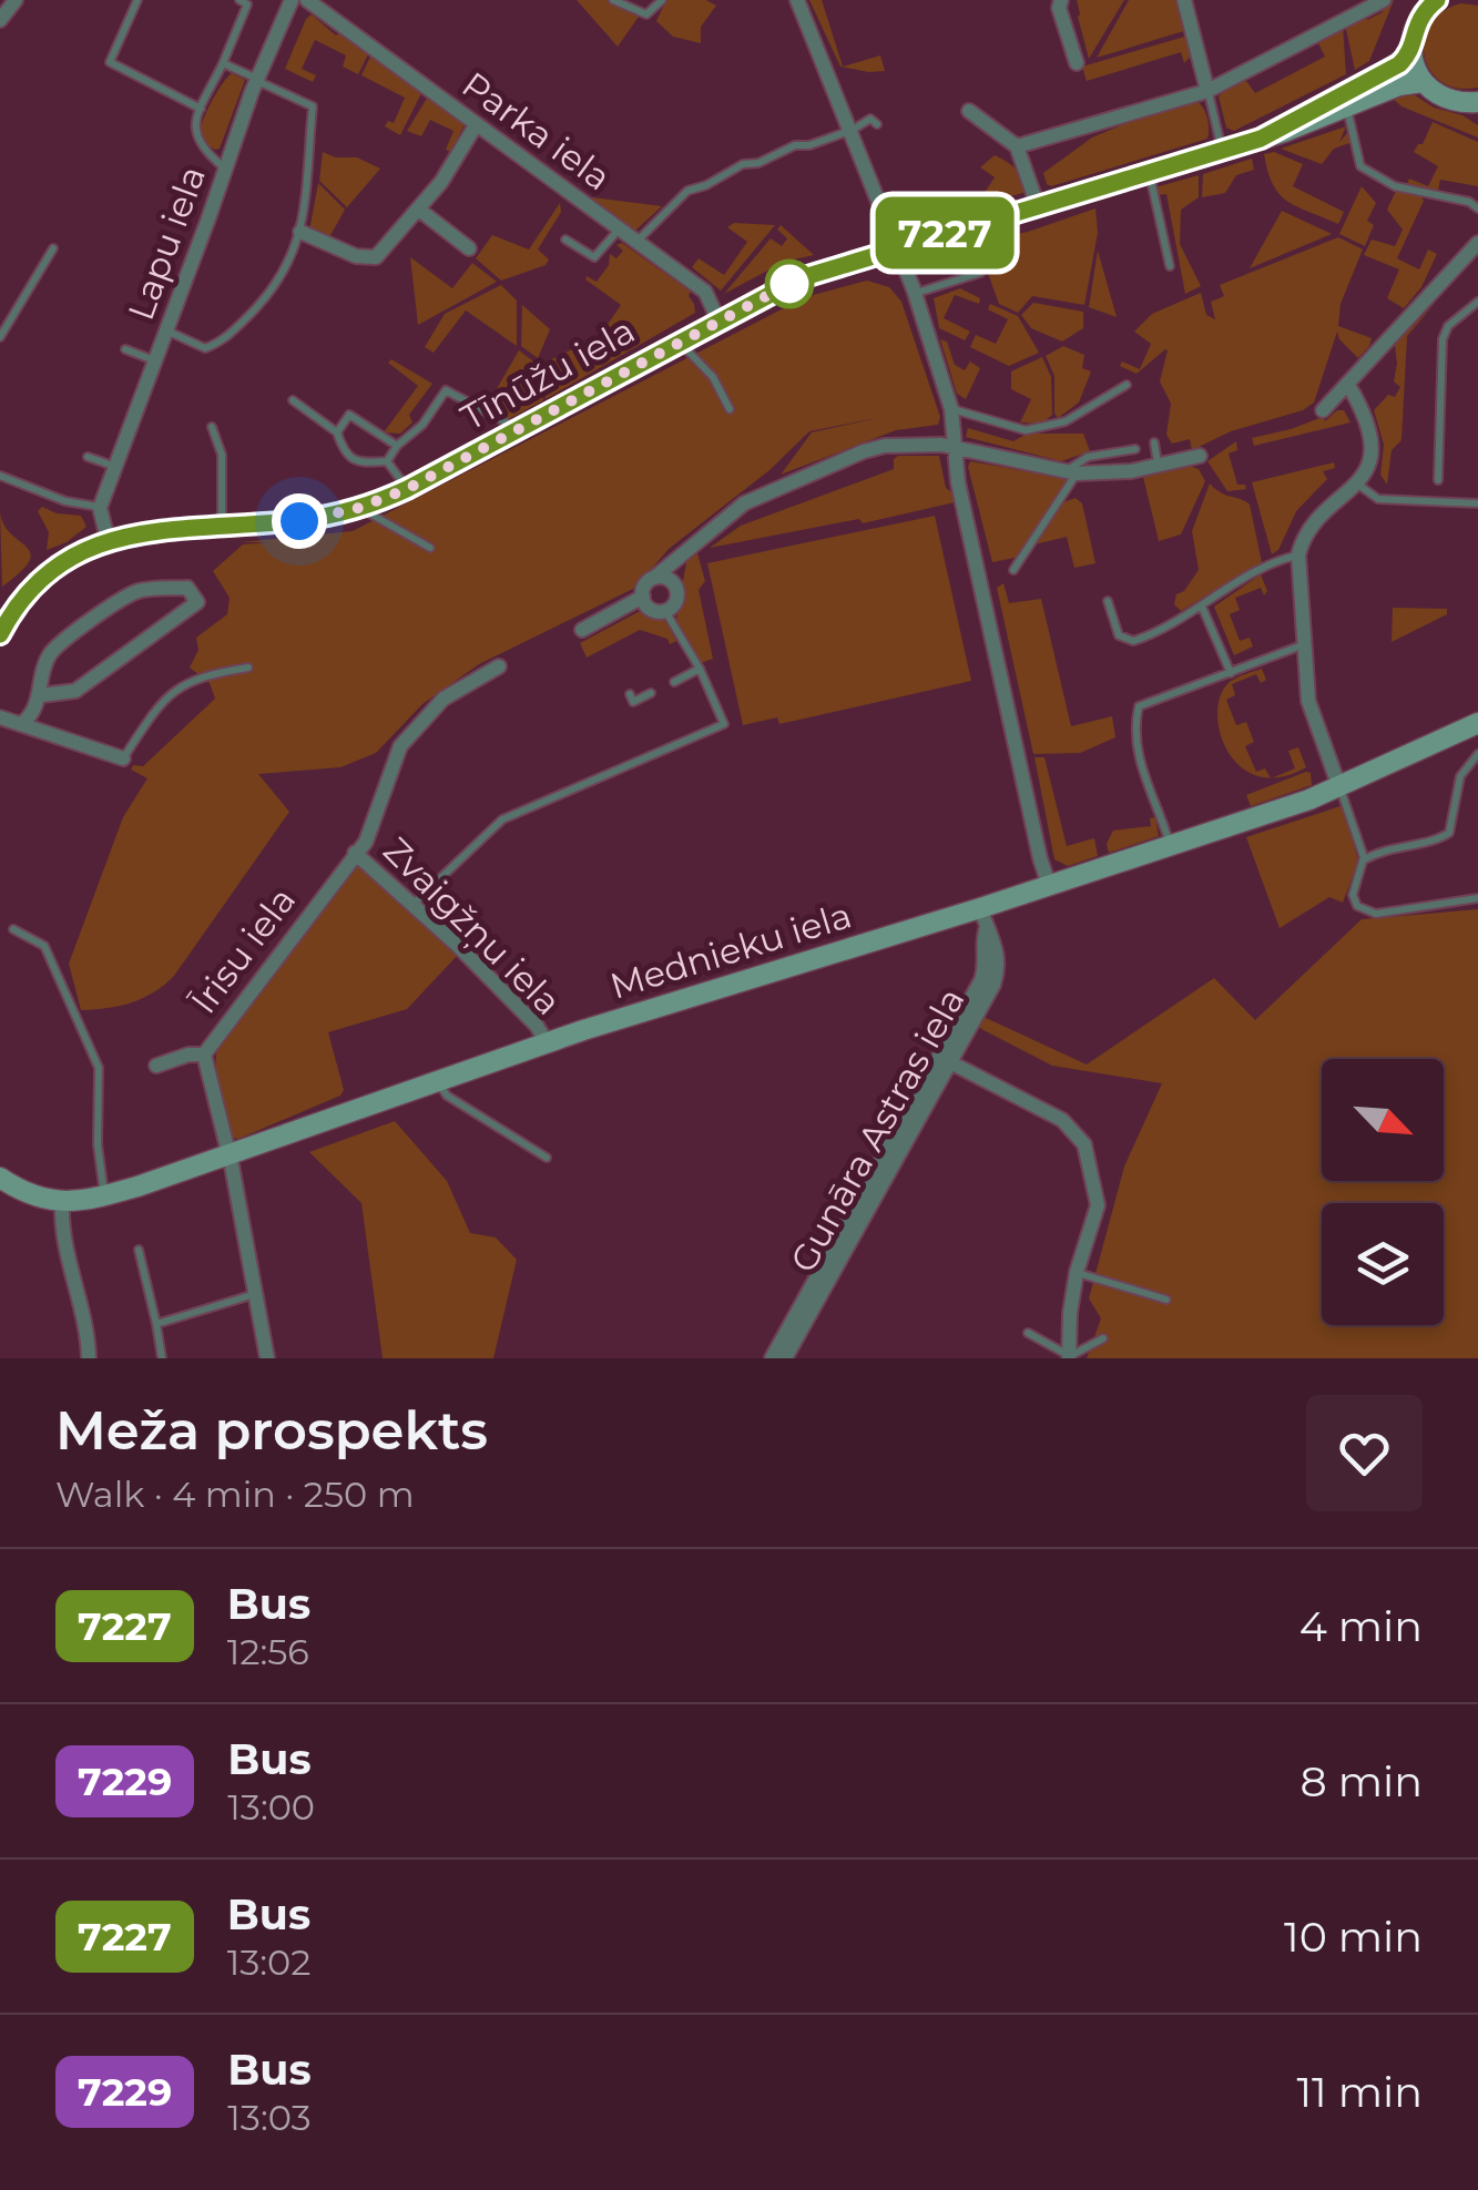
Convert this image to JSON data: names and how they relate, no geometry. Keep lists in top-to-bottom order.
{
  "streets": {
    "main road": ["Tīnūžu iela", "Mednieku iela"],
    "street": [
      "Parka iela",
      "Lapu iela",
      "Zvaigžņu iela",
      "Īrisu iela",
      "Gunāra Astras iela"
    ]
  },
  "crossings": [
    ["Parka iela", "Tīnūžu iela"],
    ["Zvaigžņu iela", "Īrisu iela"],
    ["Zvaigžņu iela", "Mednieku iela"],
    ["Īrisu iela", "Mednieku iela"],
    ["Mednieku iela", "Gunāra Astras iela"]
  ],
  "lines": ["bus line 7227"],
  "north": "bottom right",
  "page": {
    "on_map": "7227",
    "heading": ["Meža prospekts", "Walk · 4 min · 250 m"],
    "list": [
      {
        "mark": "7227",
        "name": "Bus",
        "note": "12:56",
        "value": "4 min"
      },
      {
        "mark": "7229",
        "name": "Bus",
        "note": "13:00",
        "value": "8 min"
      },
      {
        "mark": "7227",
        "name": "Bus",
        "note": "13:02",
        "value": "10 min"
      },
      {
        "mark": "7229",
        "name": "Bus",
        "note": "13:03",
        "value": "11 min"
      }
    ]
  }
}
